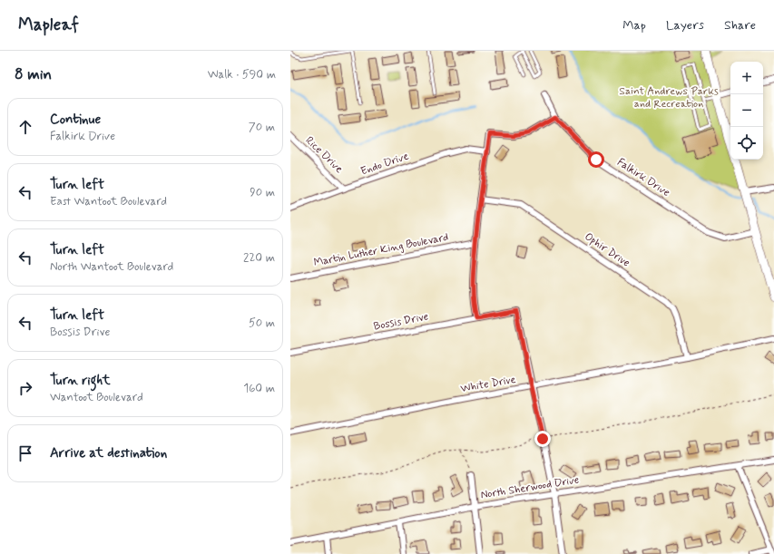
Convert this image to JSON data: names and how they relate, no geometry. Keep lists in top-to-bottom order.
{
  "streets": {
    "street": [
      "Rice Drive",
      "Endo Drive",
      "Falkirk Drive",
      "Martin Luther King Boulevard",
      "Ophir Drive",
      "Bossis Drive",
      "White Drive",
      "North Sherwood Drive"
    ]
  },
  "crossings": [
    ["Rice Drive", "Endo Drive"],
    ["Ophir Drive", "White Drive"],
    ["Bossis Drive", "White Drive"]
  ],
  "parks": ["Saint Andrews Parks and Recreation"],
  "page": {
    "header": "Mapleaf",
    "nav": ["Map", "Layers", "Share"],
    "heading": ["8 min", "Walk · 590 m"],
    "map_buttons": ["+", "−"],
    "list": [
      ["Continue", "Falkirk Drive", "70 m"],
      ["Turn left", "East Wantoot Boulevard", "90 m"],
      ["Turn left", "North Wantoot Boulevard", "220 m"],
      ["Turn left", "Bossis Drive", "50 m"],
      ["Turn right", "Wantoot Boulevard", "160 m"],
      "Arrive at destination"
    ]
  }
}
